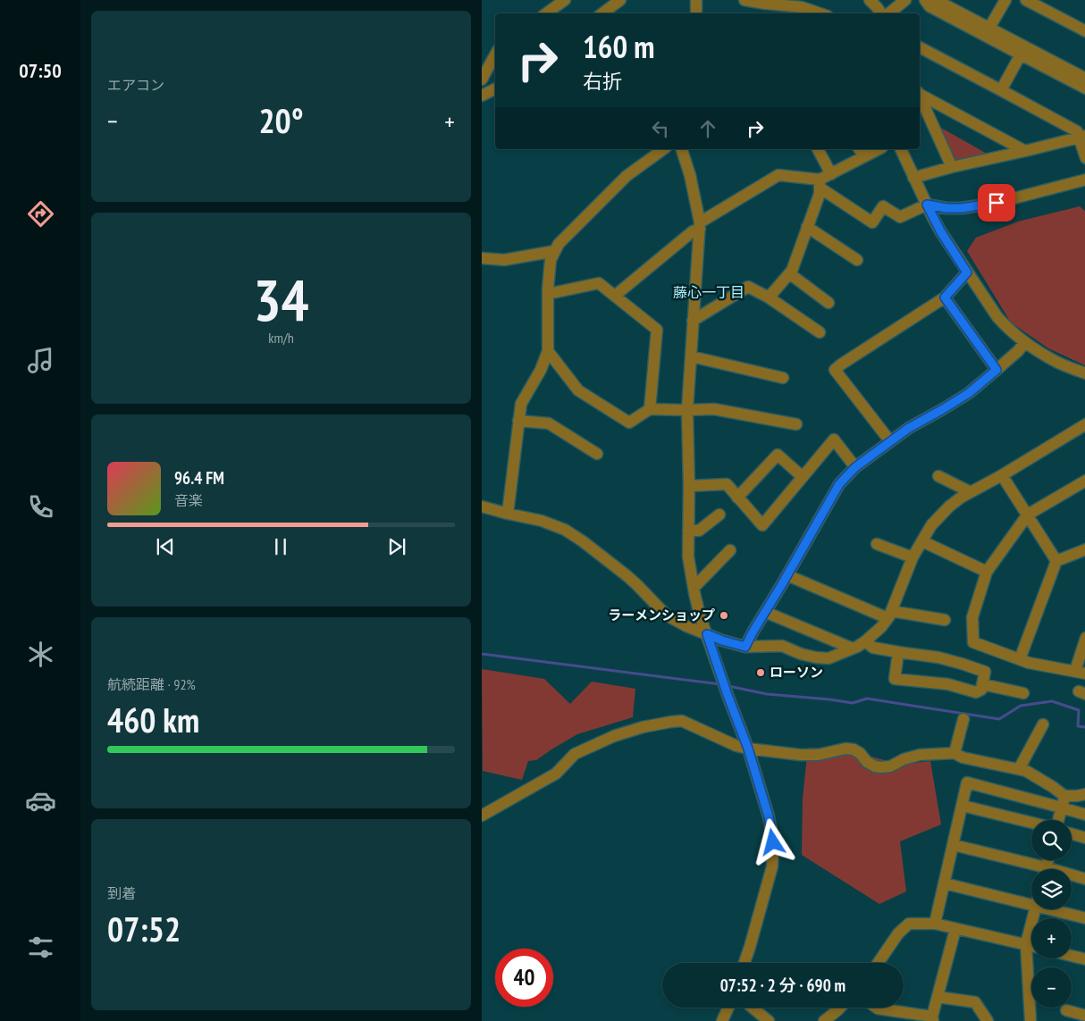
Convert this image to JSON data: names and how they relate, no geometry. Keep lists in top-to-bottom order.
{
  "districts": ["藤心一丁目"],
  "places": ["ラーメンショップ", "ローソン"],
  "page": {
    "tabs": "07:50",
    "tile": [
      "エアコン",
      ["34", "km/h"],
      ["航続距離 · 92%", "460 km"],
      ["到着", "07:52"]
    ],
    "turn": ["160 m", "右折"],
    "heat": ["−", "20°", "+"],
    "song": ["96.4 FM", "音楽"],
    "map_buttons": ["+", "−"],
    "limit": "40",
    "trip": "07:52 · 2 分 · 690 m"
  }
}
